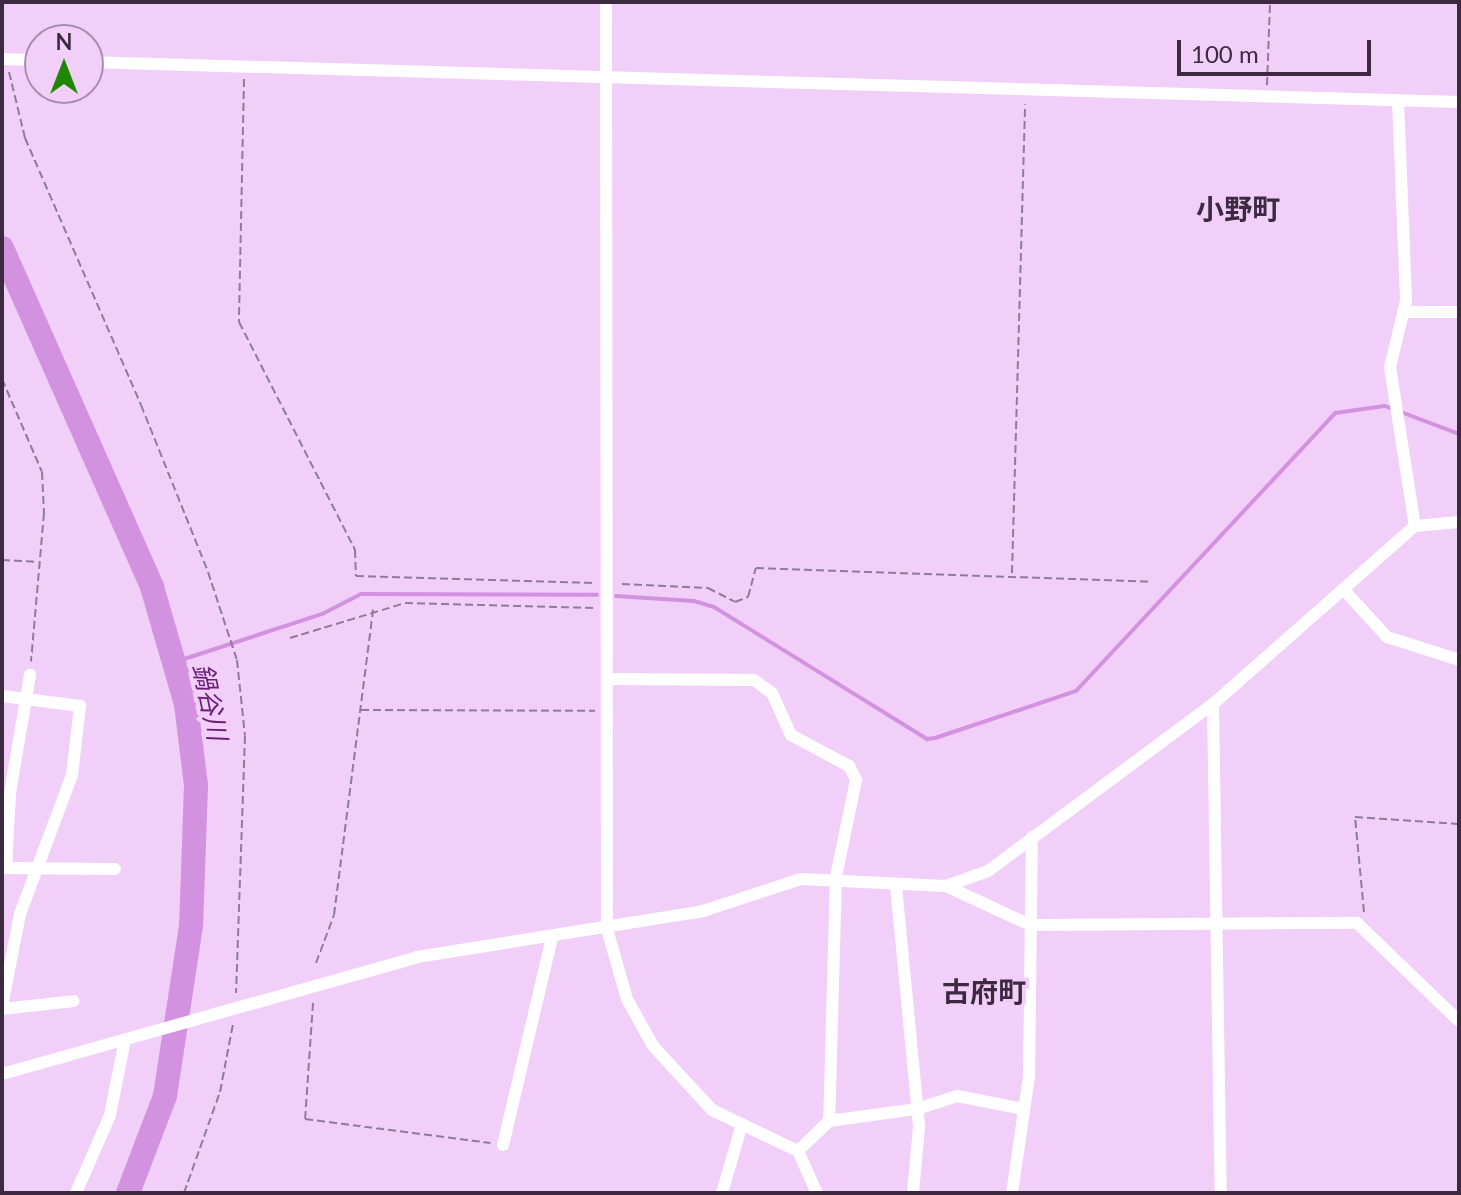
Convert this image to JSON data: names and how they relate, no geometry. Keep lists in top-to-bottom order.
{
  "districts": ["小野町", "古府町"],
  "water": ["鍋谷川"],
  "scale_bar": "100 m",
  "north": "top"
}
